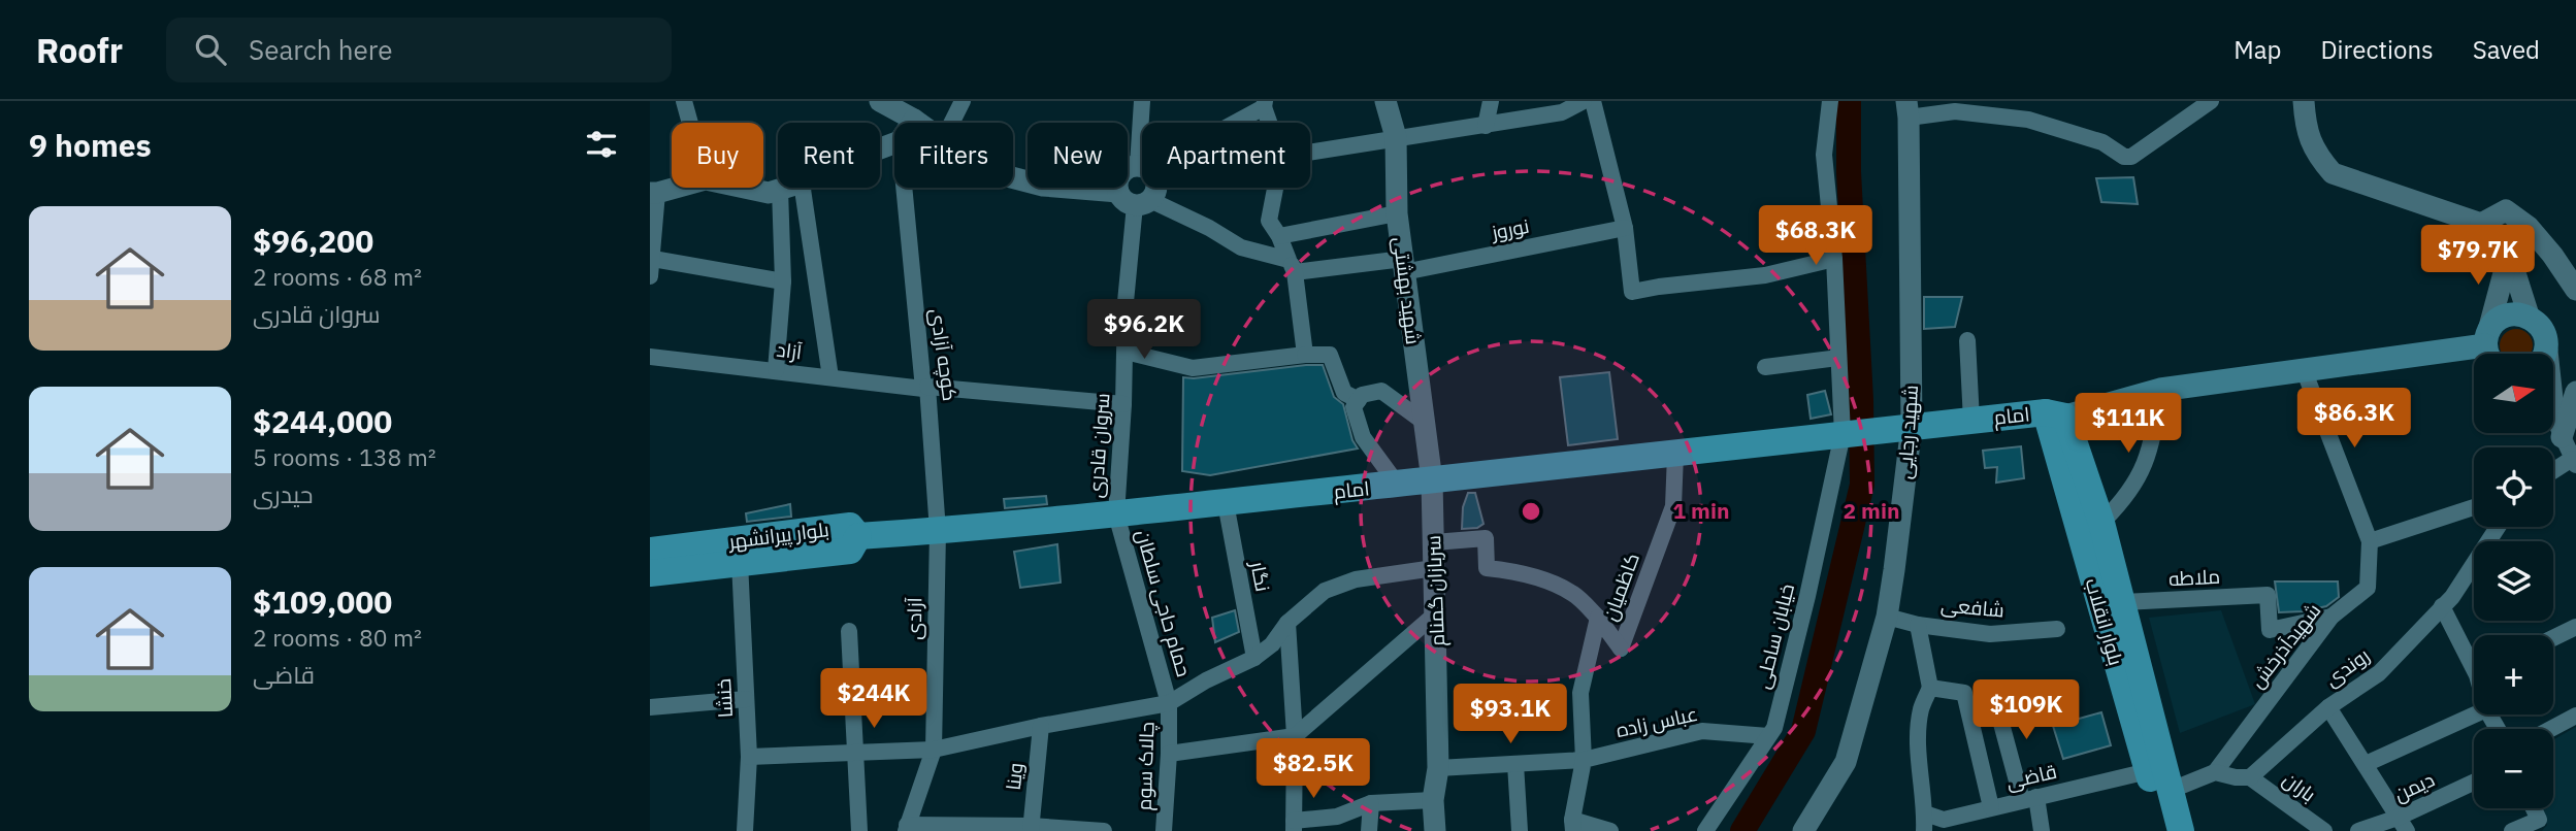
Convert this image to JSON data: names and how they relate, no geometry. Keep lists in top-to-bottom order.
{
  "streets": {
    "main road": ["امام", "بلوار پیرانشهر", "بلوار انقلاب"],
    "street": [
      "نوروز",
      "شهید بهشتی",
      "آزاد",
      "کوچه آزادی",
      "شهید رجایی",
      "سروان قادری",
      "نگار",
      "ملاطه",
      "کاظمیان",
      "سربازان گمنام",
      "حمام حاجی سلطان",
      "شافعی",
      "آزادی",
      "خیابان ساحلی",
      "شهیدآذرخش",
      "روندی",
      "خنشا",
      "عباس زاده",
      "چالاک سوم",
      "وینا",
      "قاضی",
      "باران",
      "دیمن"
    ]
  },
  "crossings": [
    ["نوروز", "شهید بهشتی"],
    ["شهید بهشتی", "امام"],
    ["شهید بهشتی", "سربازان گمنام"],
    ["آزاد", "کوچه آزادی"],
    ["آزاد", "سروان قادری"],
    ["کوچه آزادی", "امام"],
    ["کوچه آزادی", "آزادی"],
    ["امام", "شهید رجایی"],
    ["امام", "سروان قادری"],
    ["امام", "بلوار پیرانشهر"],
    ["امام", "نگار"],
    ["امام", "کاظمیان"],
    ["امام", "سربازان گمنام"],
    ["امام", "حمام حاجی سلطان"],
    ["امام", "آزادی"],
    ["امام", "بلوار انقلاب"],
    ["امام", "خیابان ساحلی"],
    ["شهید رجایی", "شافعی"],
    ["سروان قادری", "حمام حاجی سلطان"],
    ["بلوار پیرانشهر", "خنشا"],
    ["ملاطه", "بلوار انقلاب"],
    ["ملاطه", "شهیدآذرخش"],
    ["سربازان گمنام", "عباس زاده"],
    ["حمام حاجی سلطان", "چالاک سوم"],
    ["بلوار انقلاب", "قاضی"],
    ["خیابان ساحلی", "عباس زاده"],
    ["روندی", "باران"]
  ],
  "north": "right",
  "page": {
    "header": "Roofr",
    "search": "Search here",
    "nav": ["Map", "Directions", "Saved"],
    "heading": "9 homes",
    "chip": [
      "Buy",
      "Rent",
      "Filters",
      "New",
      "Apartment"
    ],
    "list": [
      {
        "name": "$96,200",
        "note": "2 rooms · 68 m² · سروان قادری"
      },
      {
        "name": "$244,000",
        "note": "5 rooms · 138 m² · حیدری"
      },
      {
        "name": "$109,000",
        "note": "2 rooms · 80 m² · قاضی"
      }
    ],
    "price": [
      "$68.3K",
      "$79.7K",
      "$96.2K",
      "$86.3K",
      "$111K",
      "$244K",
      "$109K",
      "$93.1K",
      "$82.5K"
    ],
    "map_buttons": ["+", "−"]
  },
  "rings": ["1 min", "2 min"]
}
